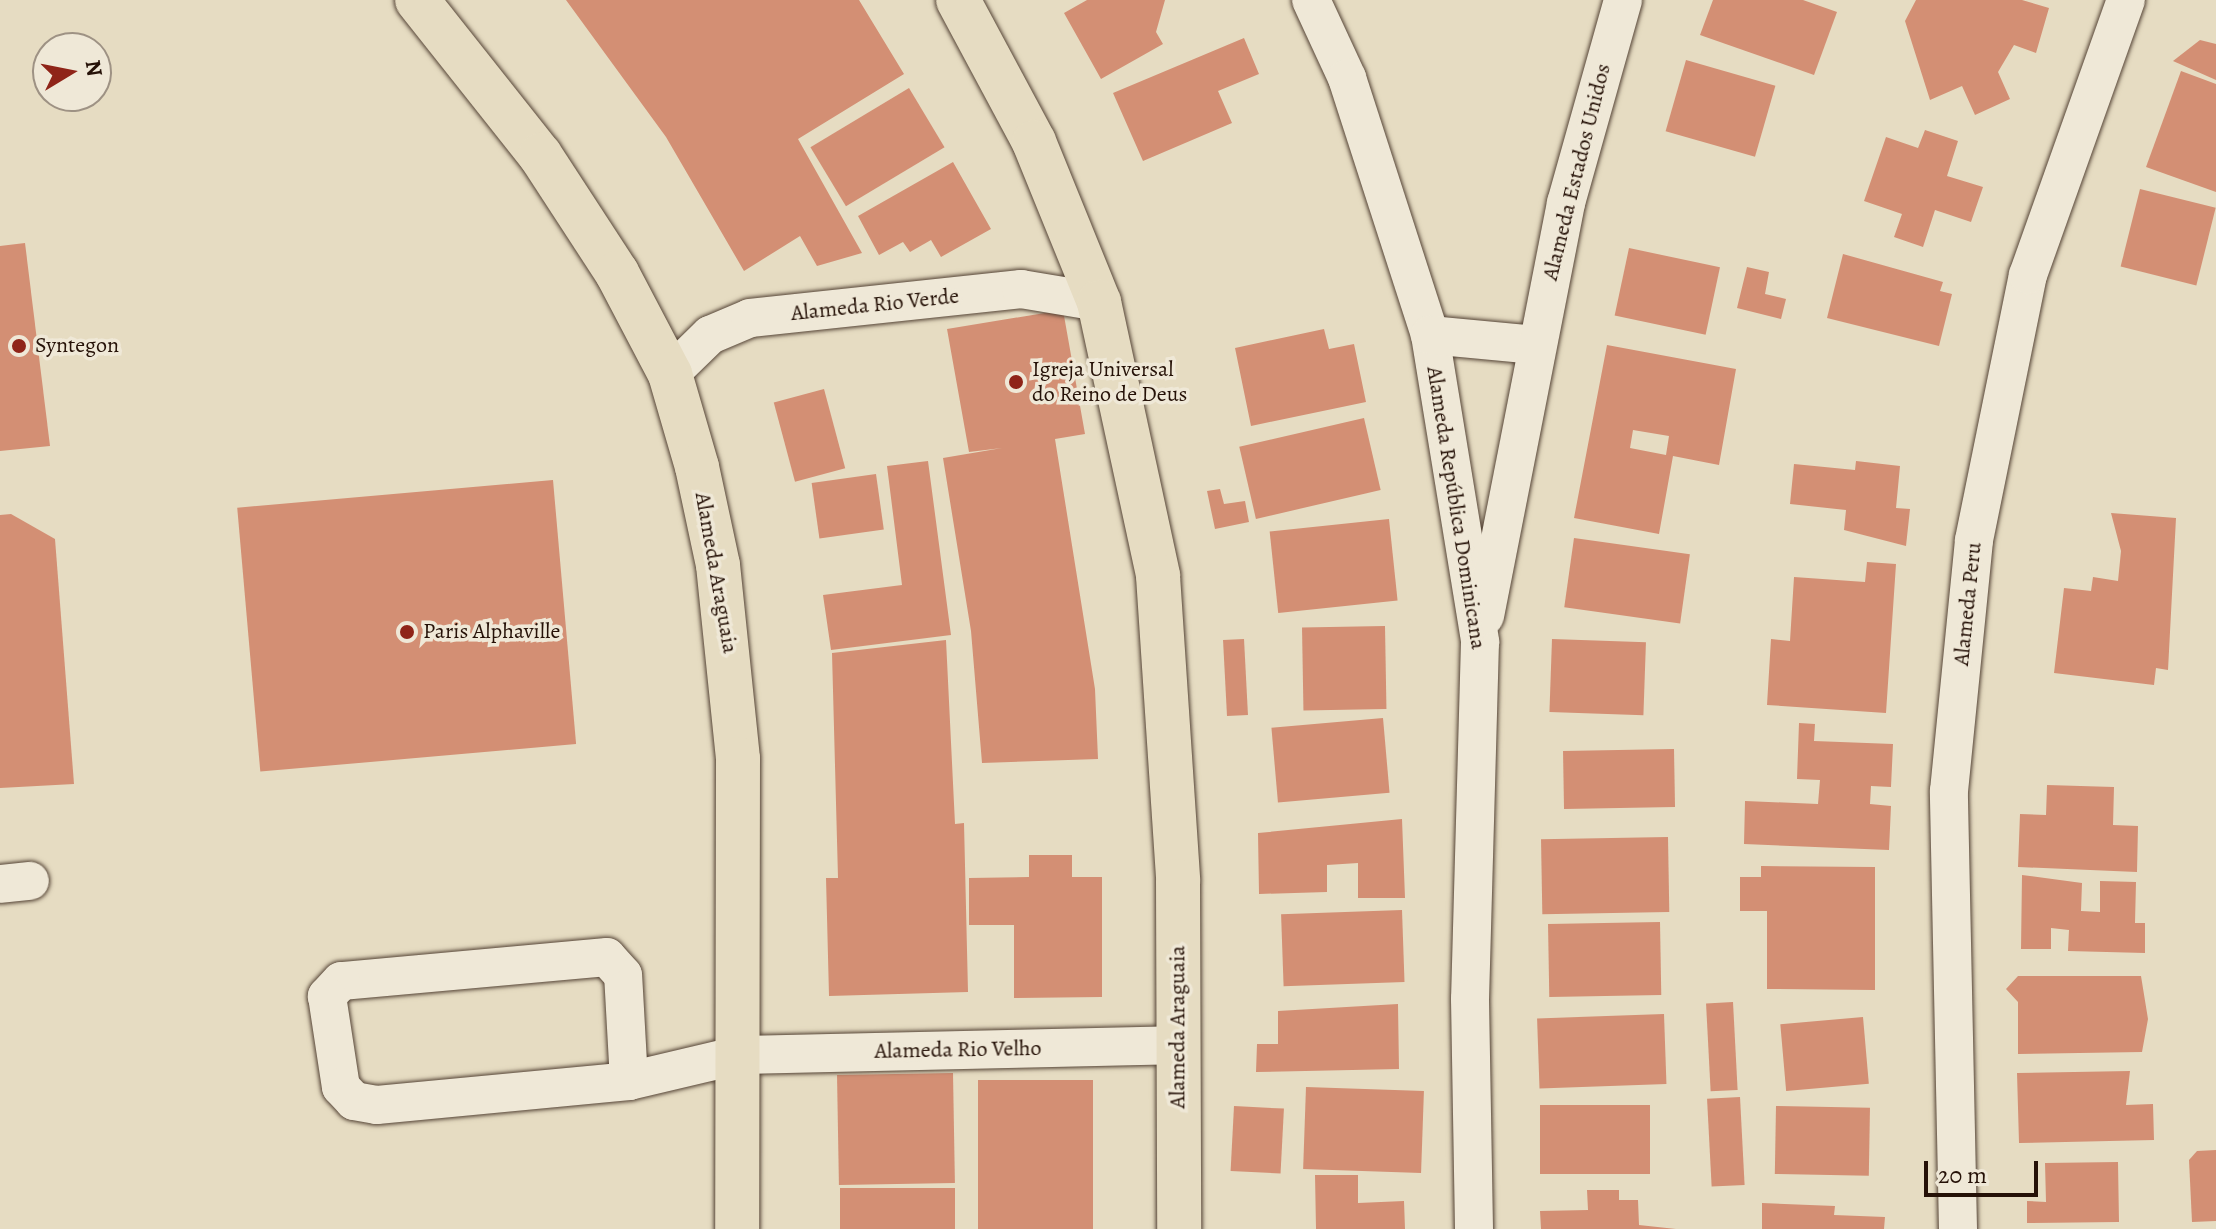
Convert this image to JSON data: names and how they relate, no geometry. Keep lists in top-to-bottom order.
{
  "streets": {
    "main road": ["Alameda Araguaia"],
    "street": [
      "Alameda Estados Unidos",
      "Alameda Rio Verde",
      "Alameda República Dominicana",
      "Alameda Peru",
      "Alameda Rio Velho"
    ]
  },
  "crossings": [
    ["Alameda Estados Unidos", "Alameda República Dominicana"],
    ["Alameda Rio Verde", "Alameda Araguaia"],
    ["Alameda Araguaia", "Alameda Rio Velho"]
  ],
  "places": ["Syntegon", "Igreja Universal do Reino de Deus", "Paris Alphaville"],
  "scale_bar": "20 m",
  "north": "right"
}
